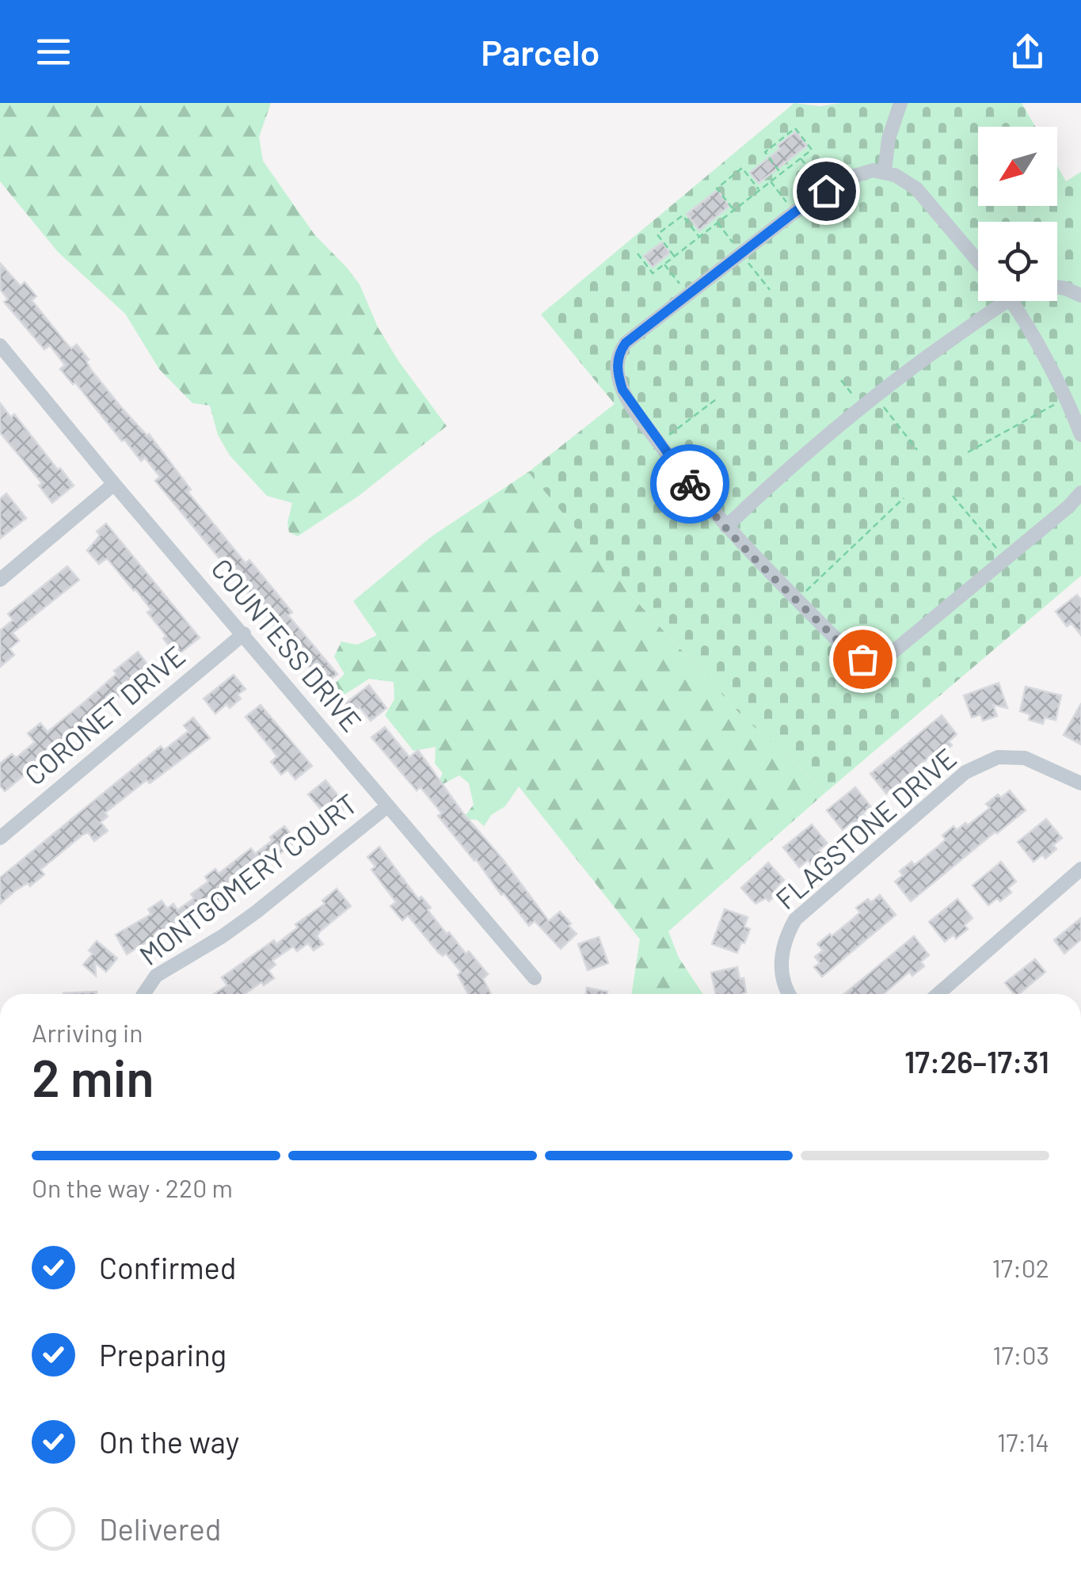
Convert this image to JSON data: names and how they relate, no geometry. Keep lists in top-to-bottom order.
{
  "streets": {
    "street": [
      "COUNTESS DRIVE",
      "CORONET DRIVE",
      "FLAGSTONE DRIVE",
      "MONTGOMERY COURT"
    ]
  },
  "crossings": [
    ["COUNTESS DRIVE", "CORONET DRIVE"],
    ["COUNTESS DRIVE", "MONTGOMERY COURT"]
  ],
  "north": "bottom left",
  "page": {
    "header": "Parcelo",
    "heading": ["2 min", "Arriving in", "17:26–17:31"],
    "bar": "On the way · 220 m",
    "list": [
      ["Confirmed", "17:02"],
      ["Preparing", "17:03"],
      ["On the way", "17:14"],
      "Delivered"
    ]
  }
}
